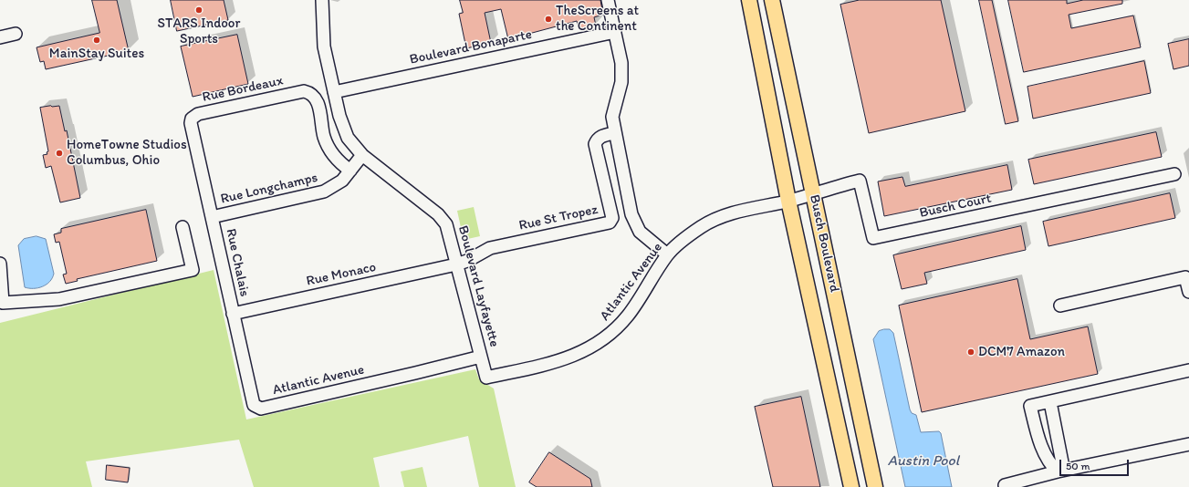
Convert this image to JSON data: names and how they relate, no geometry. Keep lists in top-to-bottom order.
{
  "streets": {
    "main road": ["Busch Boulevard"],
    "street": [
      "Boulevard Bonaparte",
      "Rue Bordeaux",
      "Rue Longchamps",
      "Busch Court",
      "Rue St Tropez",
      "Rue Chalais",
      "Rue Monaco",
      "Atlantic Avenue",
      "Boulevard Layfayette"
    ]
  },
  "crossings": [
    ["Boulevard Bonaparte", "Boulevard Layfayette"],
    ["Rue Bordeaux", "Rue Longchamps"],
    ["Rue Bordeaux", "Rue Chalais"],
    ["Rue Longchamps", "Rue Chalais"],
    ["Rue Longchamps", "Boulevard Layfayette"],
    ["Busch Court", "Busch Boulevard"],
    ["Busch Court", "Atlantic Avenue"],
    ["Rue St Tropez", "Rue Monaco"],
    ["Rue St Tropez", "Boulevard Layfayette"],
    ["Busch Boulevard", "Atlantic Avenue"],
    ["Rue Chalais", "Rue Monaco"],
    ["Rue Chalais", "Atlantic Avenue"],
    ["Rue Monaco", "Atlantic Avenue"],
    ["Rue Monaco", "Boulevard Layfayette"],
    ["Atlantic Avenue", "Boulevard Layfayette"]
  ],
  "water": ["Austin Pool"],
  "places": [
    "STARS Indoor Sports",
    "TheScreens at the Continent",
    "MainStay Suites",
    "HomeTowne Studios Columbus, Ohio",
    "DCM7 Amazon"
  ],
  "scale_bar": "50 m"
}
